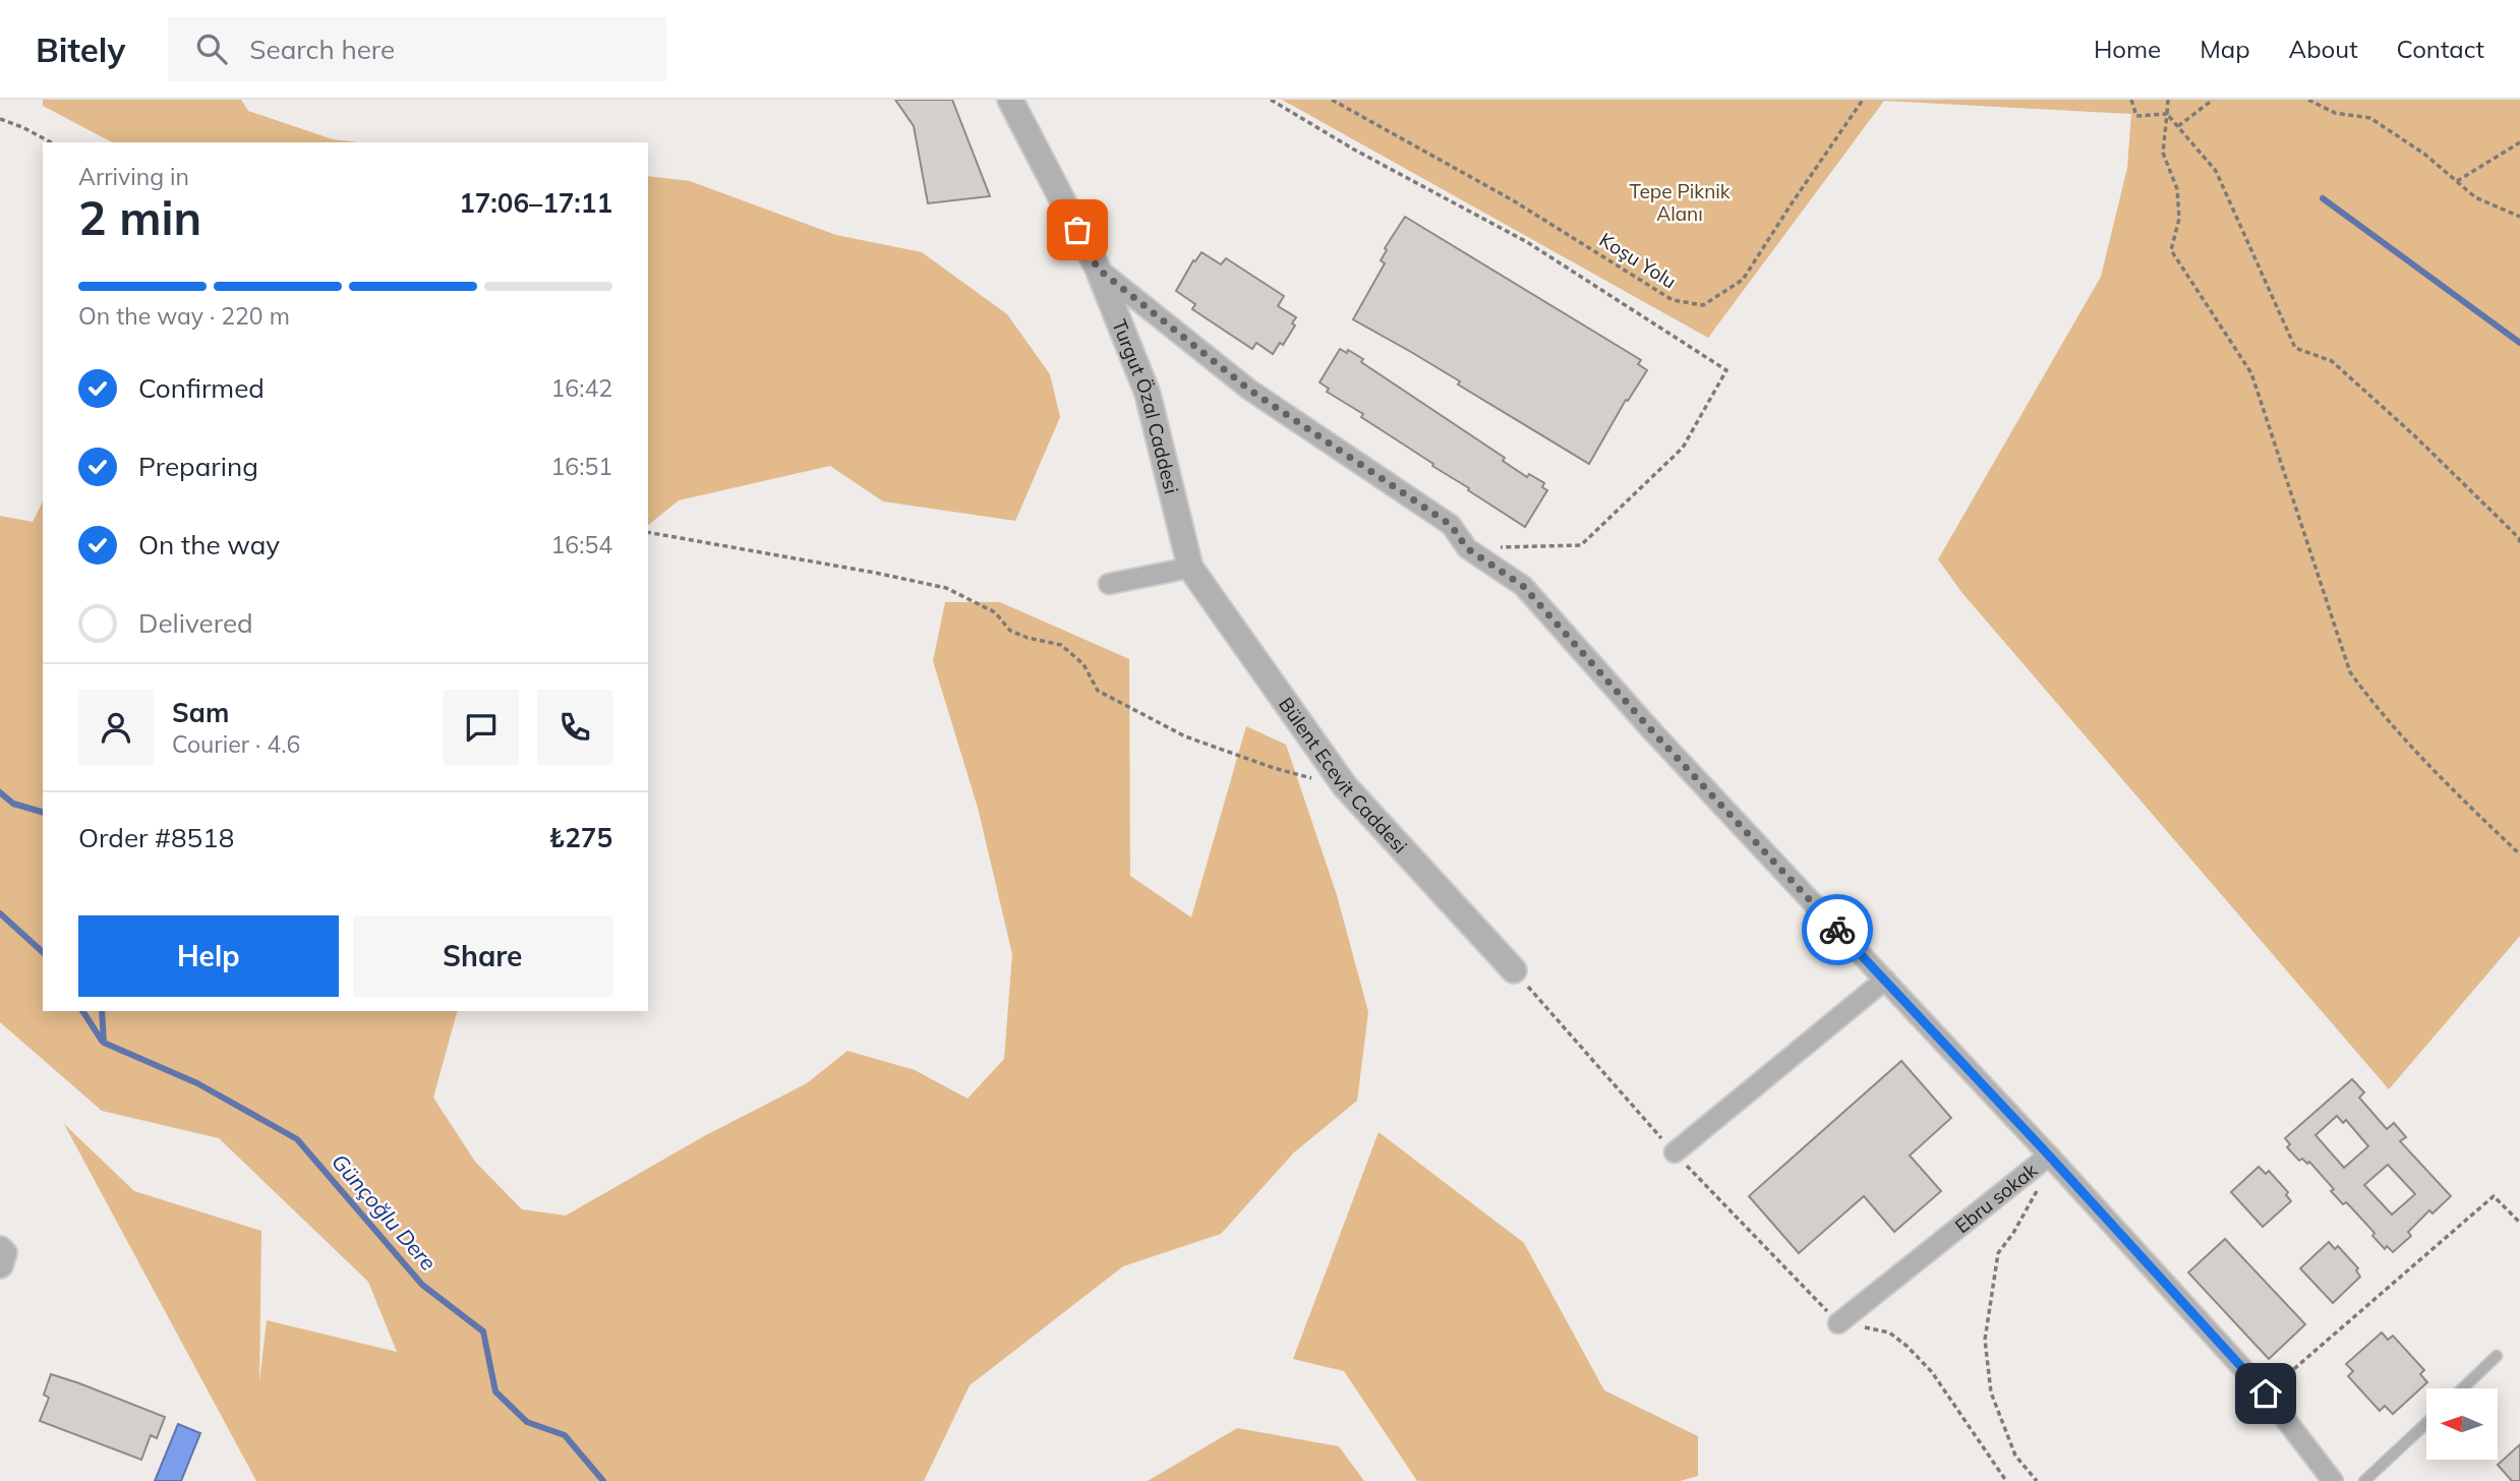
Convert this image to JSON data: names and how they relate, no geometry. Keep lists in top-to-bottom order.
{
  "streets": {
    "street": ["Turgut Özal Caddesi", "Bülent Ecevit Caddesi", "Ebru sokak"],
    "path": ["Koşu Yolu"]
  },
  "crossings": [
    ["Turgut Özal Caddesi", "Bülent Ecevit Caddesi"],
    ["Turgut Özal Caddesi", "Ebru sokak"]
  ],
  "water": ["Günçoğlu Dere"],
  "parks": ["Tepe Piknik Alanı"],
  "north": "left",
  "page": {
    "header": "Bitely",
    "search": "Search here",
    "nav": [
      "Home",
      "Map",
      "About",
      "Contact"
    ],
    "heading": ["2 min", "Arriving in", "17:06–17:11"],
    "panel": [
      "Sam",
      "Courier · 4.6",
      "Order #8518",
      "₺275"
    ],
    "bar": "On the way · 220 m",
    "list": [
      ["Confirmed", "16:42"],
      ["Preparing", "16:51"],
      ["On the way", "16:54"],
      "Delivered"
    ],
    "buttons": ["Help", "Share"]
  }
}
